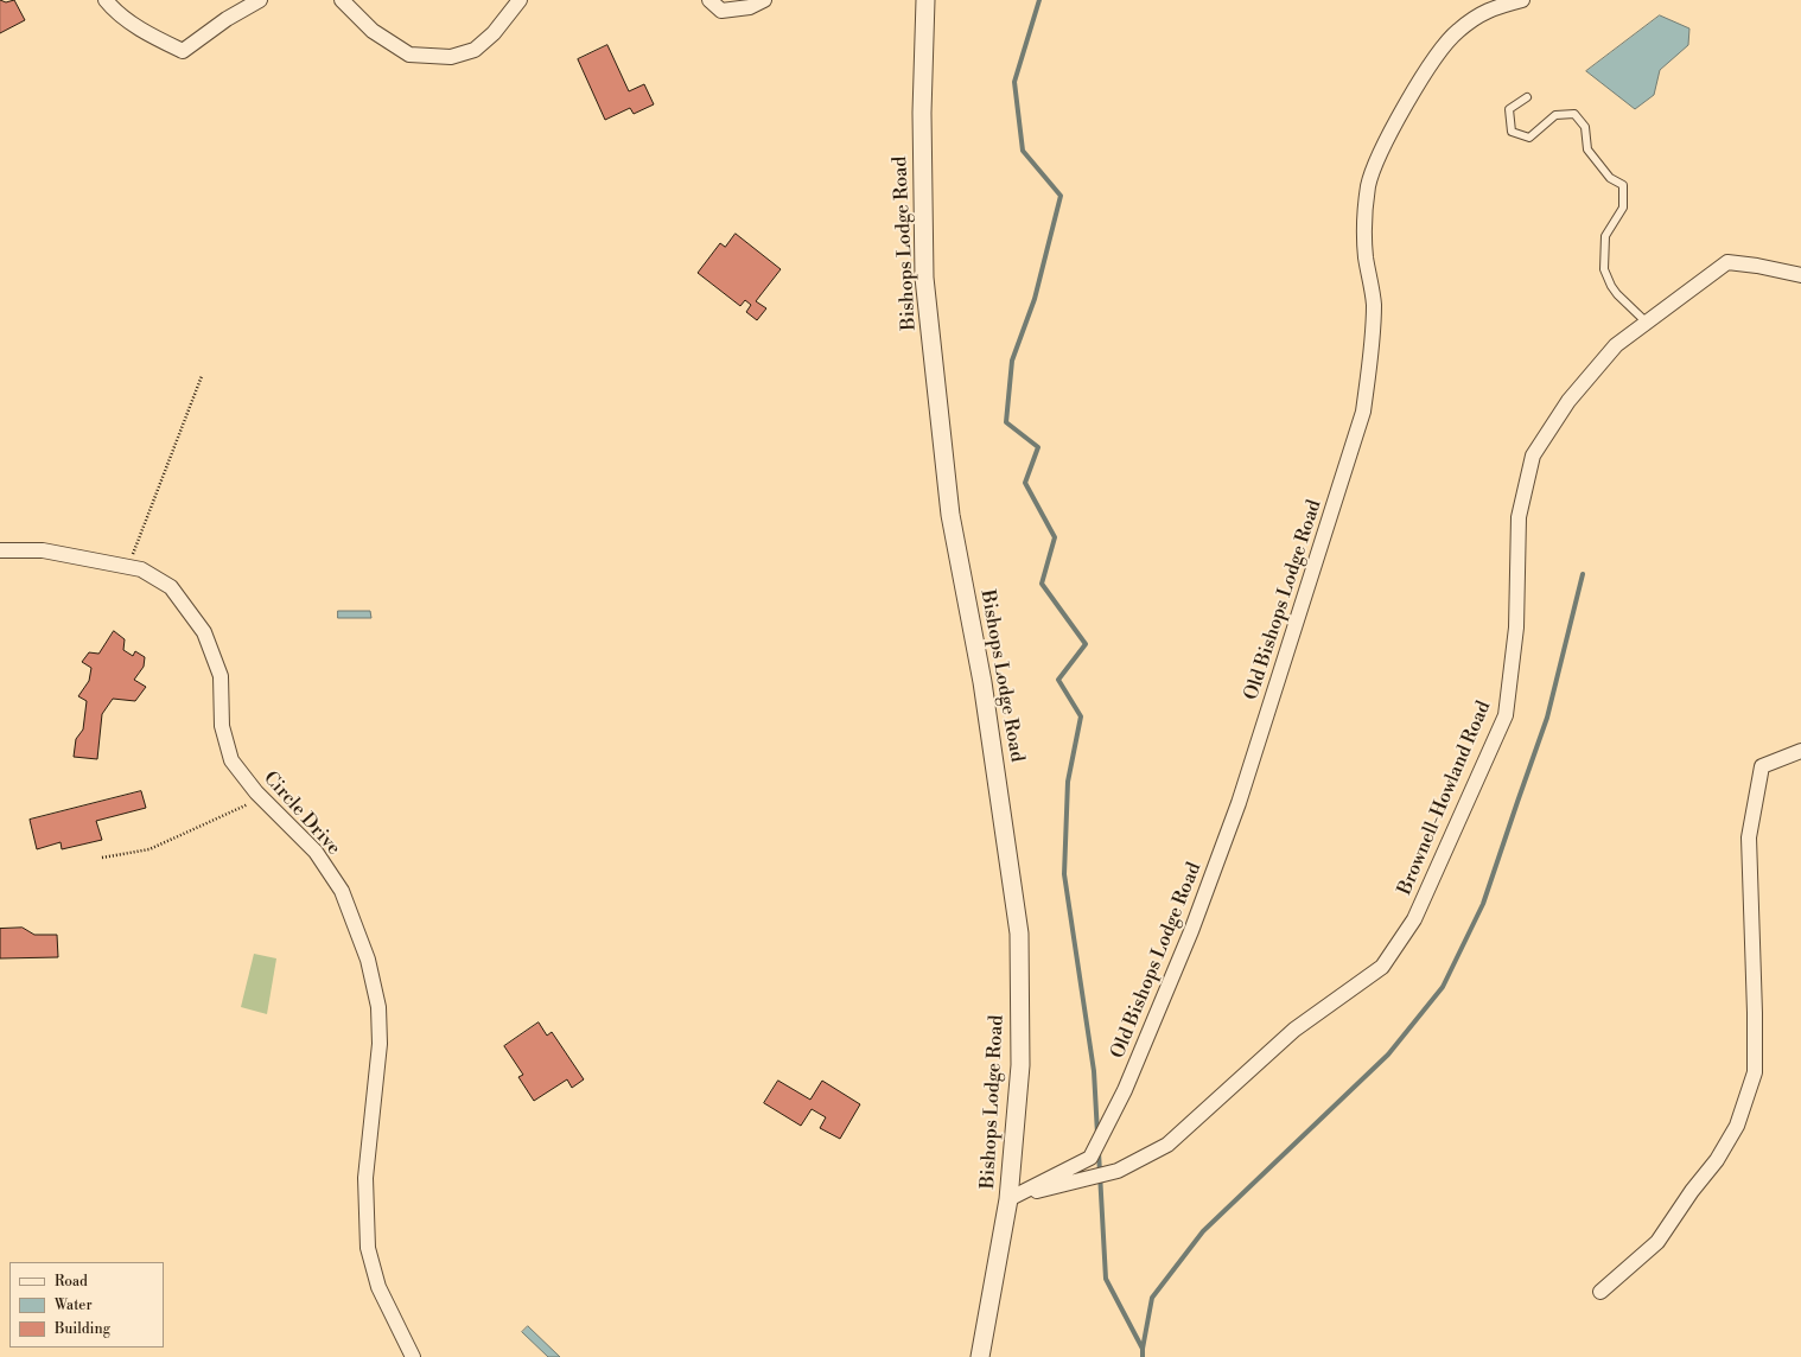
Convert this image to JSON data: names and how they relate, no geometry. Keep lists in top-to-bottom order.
{
  "streets": {
    "street": [
      "Bishops Lodge Road",
      "Old Bishops Lodge Road",
      "Brownell-Howland Road",
      "Circle Drive"
    ]
  },
  "crossings": [
    ["Bishops Lodge Road", "Old Bishops Lodge Road"],
    ["Bishops Lodge Road", "Brownell-Howland Road"],
    ["Old Bishops Lodge Road", "Brownell-Howland Road"]
  ],
  "legend": ["Road", "Water", "Building"]
}
